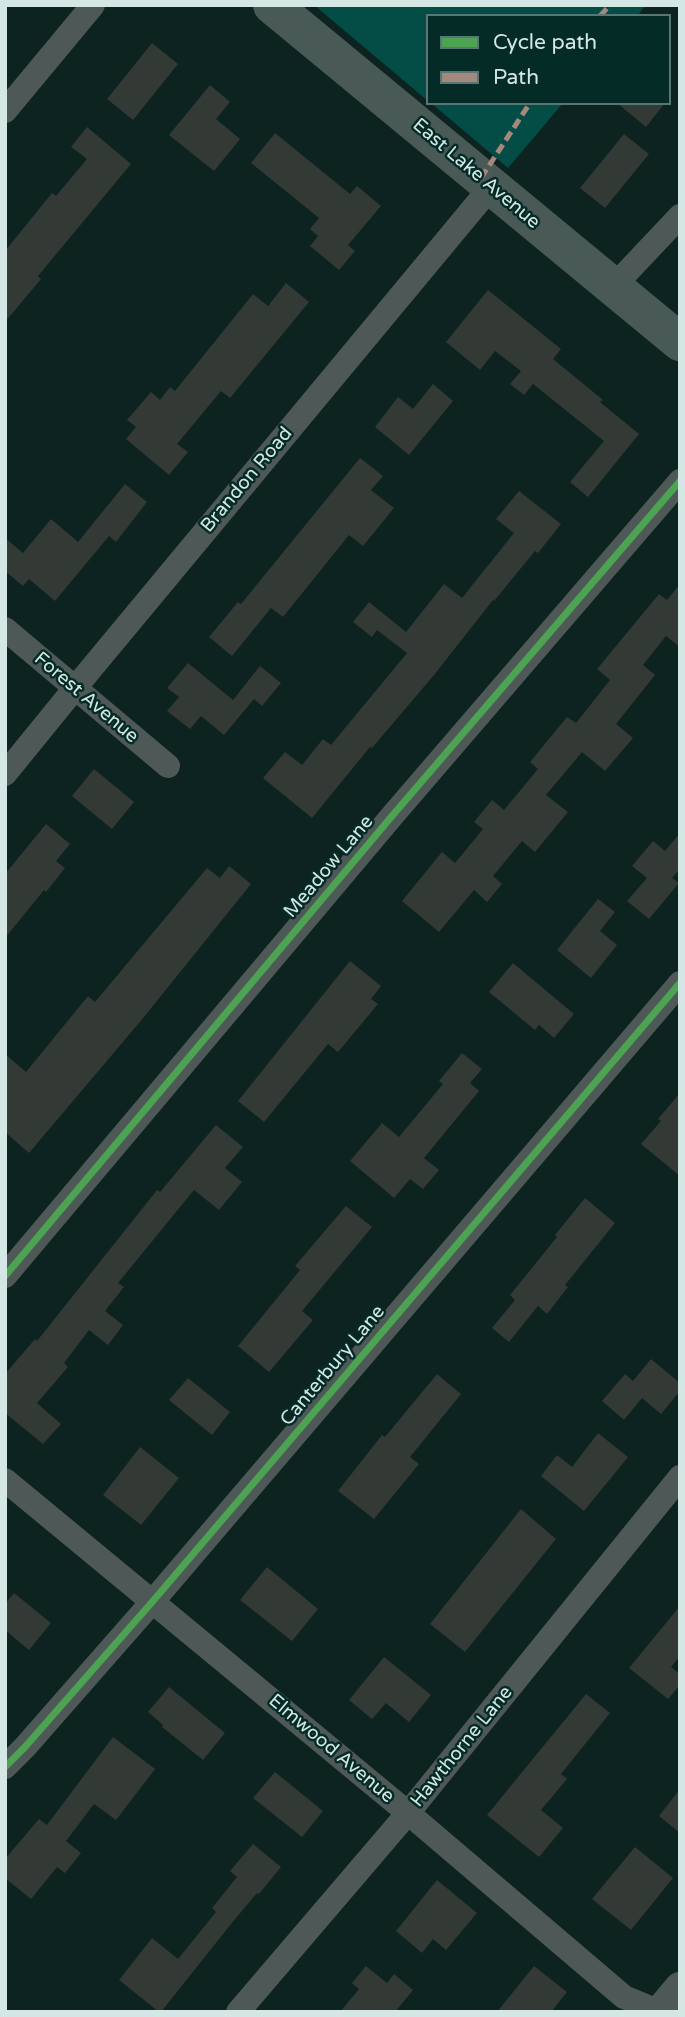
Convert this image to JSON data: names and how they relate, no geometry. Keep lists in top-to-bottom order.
{
  "streets": {
    "main road": ["East Lake Avenue"],
    "street": [
      "Brandon Road",
      "Forest Avenue",
      "Meadow Lane",
      "Canterbury Lane",
      "Hawthorne Lane",
      "Elmwood Avenue"
    ]
  },
  "crossings": [
    ["East Lake Avenue", "Brandon Road"],
    ["Brandon Road", "Forest Avenue"],
    ["Canterbury Lane", "Elmwood Avenue"],
    ["Hawthorne Lane", "Elmwood Avenue"]
  ],
  "legend": ["Cycle path", "Path"]
}
